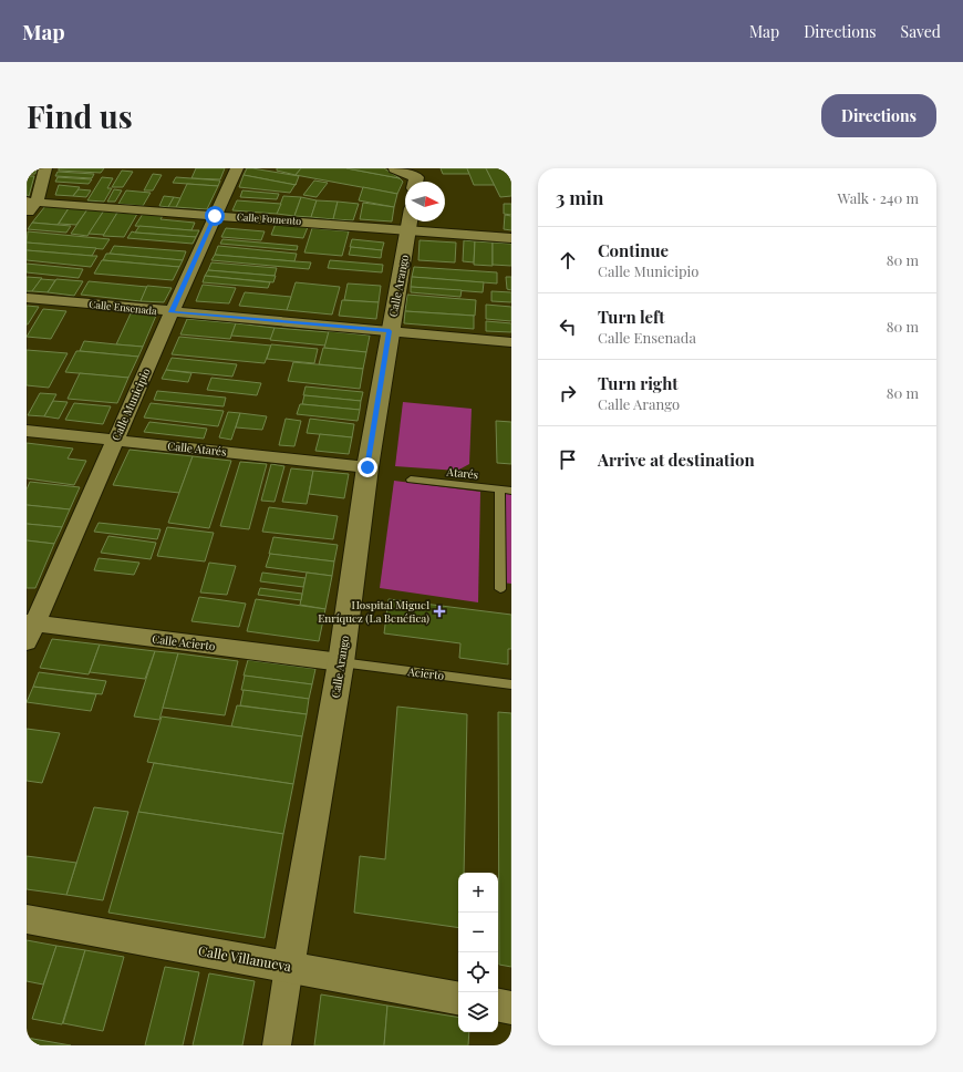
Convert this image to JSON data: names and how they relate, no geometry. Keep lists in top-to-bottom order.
{
  "streets": {
    "street": [
      "Calle Fomento",
      "Calle Arango",
      "Calle Ensenada",
      "Calle Municipio",
      "Calle Atarés",
      "Calle Acierto",
      "Calle Villanueva"
    ],
    "lane": ["Atarés", "Acierto"]
  },
  "crossings": [
    ["Calle Fomento", "Calle Municipio"],
    ["Calle Arango", "Calle Ensenada"],
    ["Calle Arango", "Calle Atarés"],
    ["Calle Arango", "Calle Acierto"],
    ["Calle Arango", "Acierto"],
    ["Calle Arango", "Calle Villanueva"],
    ["Calle Ensenada", "Calle Municipio"],
    ["Calle Municipio", "Calle Atarés"],
    ["Calle Municipio", "Calle Acierto"],
    ["Calle Acierto", "Acierto"]
  ],
  "places": {
    "health": ["Hospital Miguel Enríquez (La Benéfica)"]
  },
  "north": "right",
  "page": {
    "header": "Map",
    "nav": ["Map", "Directions", "Saved"],
    "buttons": "Directions",
    "title": "Find us",
    "heading": ["3 min", "Walk · 240 m"],
    "list": [
      ["Continue", "Calle Municipio", "80 m"],
      ["Turn left", "Calle Ensenada", "80 m"],
      ["Turn right", "Calle Arango", "80 m"],
      "Arrive at destination"
    ],
    "map_buttons": ["+", "−"]
  }
}
